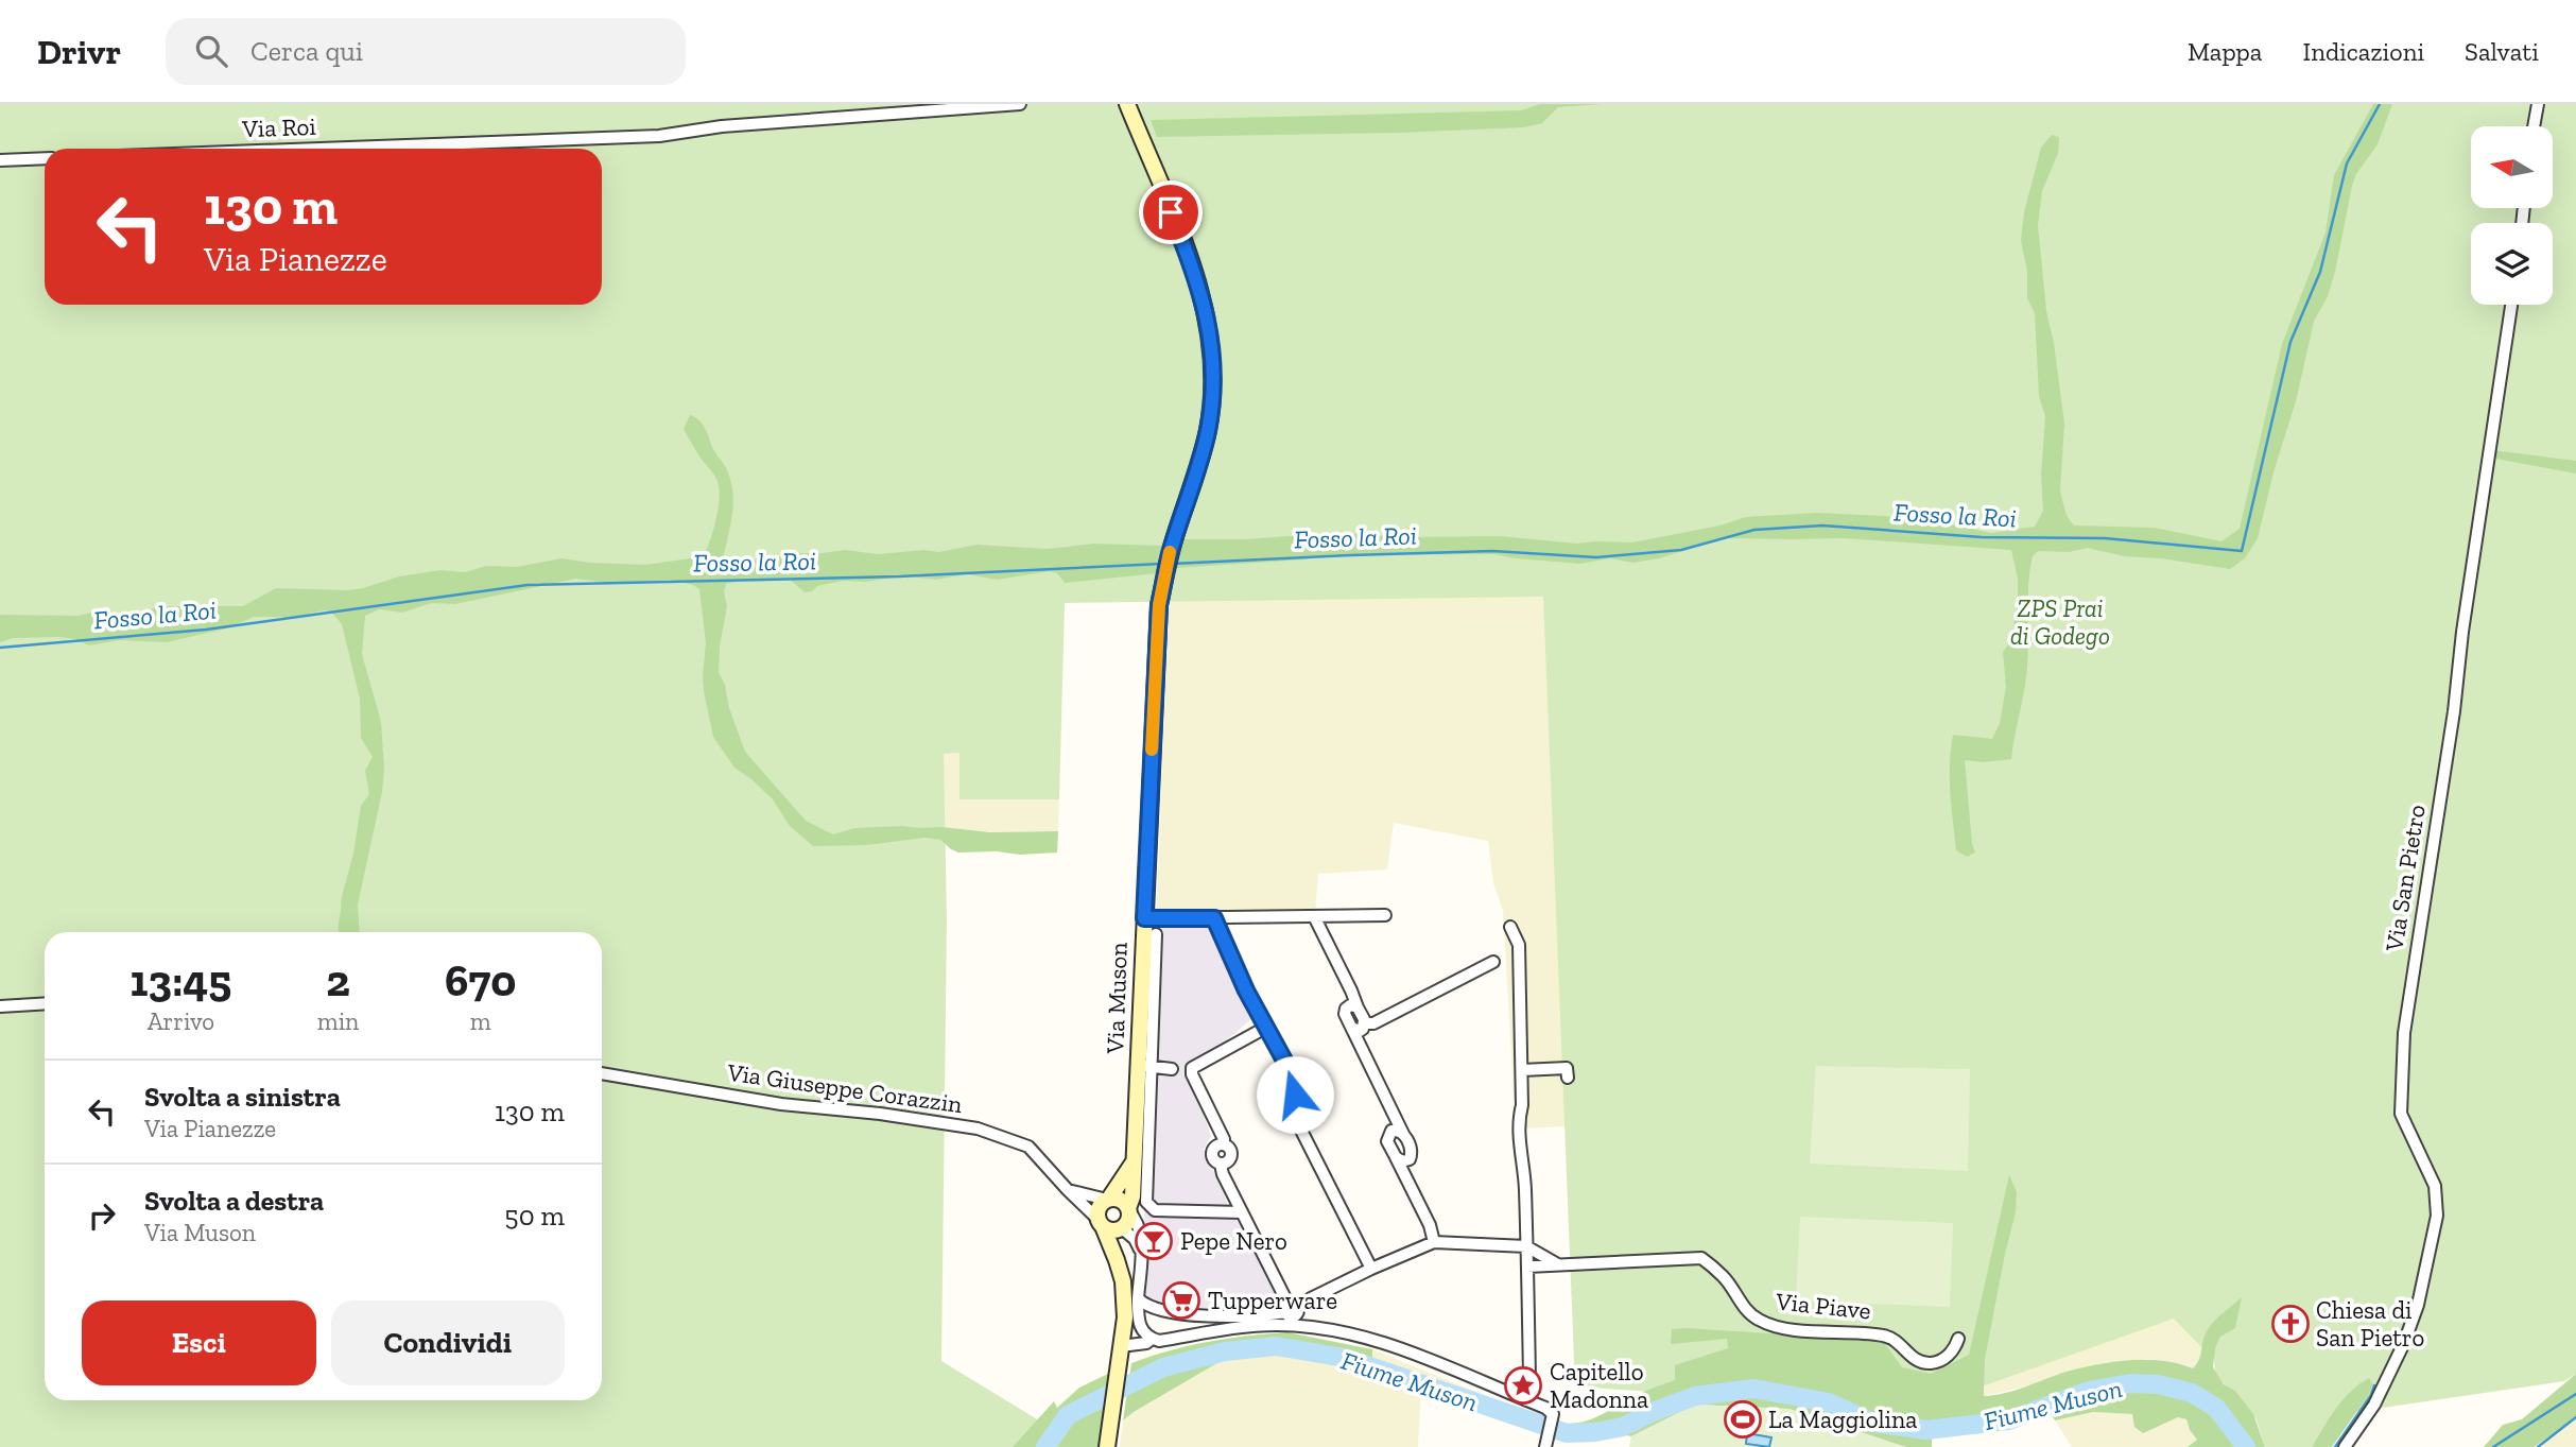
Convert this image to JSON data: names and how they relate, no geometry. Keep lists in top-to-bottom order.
{
  "streets": {
    "main road": ["Via Muson"],
    "street": [
      "Via Roi",
      "Via San Pietro",
      "Via Giuseppe Corazzin",
      "Via Piave"
    ]
  },
  "crossings": [
    ["Via Muson", "Via Giuseppe Corazzin"]
  ],
  "water": ["Fosso la Roi", "Fiume Muson"],
  "parks": ["ZPS Prai di Godego"],
  "places": {
    "bar": ["Pepe Nero"],
    "supermarket": ["Tupperware"],
    "church": ["Chiesa di San Pietro"],
    "place": ["Capitello Madonna"],
    "sports": ["La Maggiolina"]
  },
  "north": "left",
  "page": {
    "header": "Drivr",
    "search": "Cerca qui",
    "nav": ["Mappa", "Indicazioni", "Salvati"],
    "turn": ["130 m", "Via Pianezze"],
    "eta": [
      "13:45",
      "Arrivo",
      "2",
      "min",
      "670",
      "m"
    ],
    "list": [
      {
        "name": "Svolta a sinistra",
        "note": "Via Pianezze",
        "value": "130 m"
      },
      {
        "name": "Svolta a destra",
        "note": "Via Muson",
        "value": "50 m"
      }
    ],
    "buttons": ["Esci", "Condividi"]
  }
}
